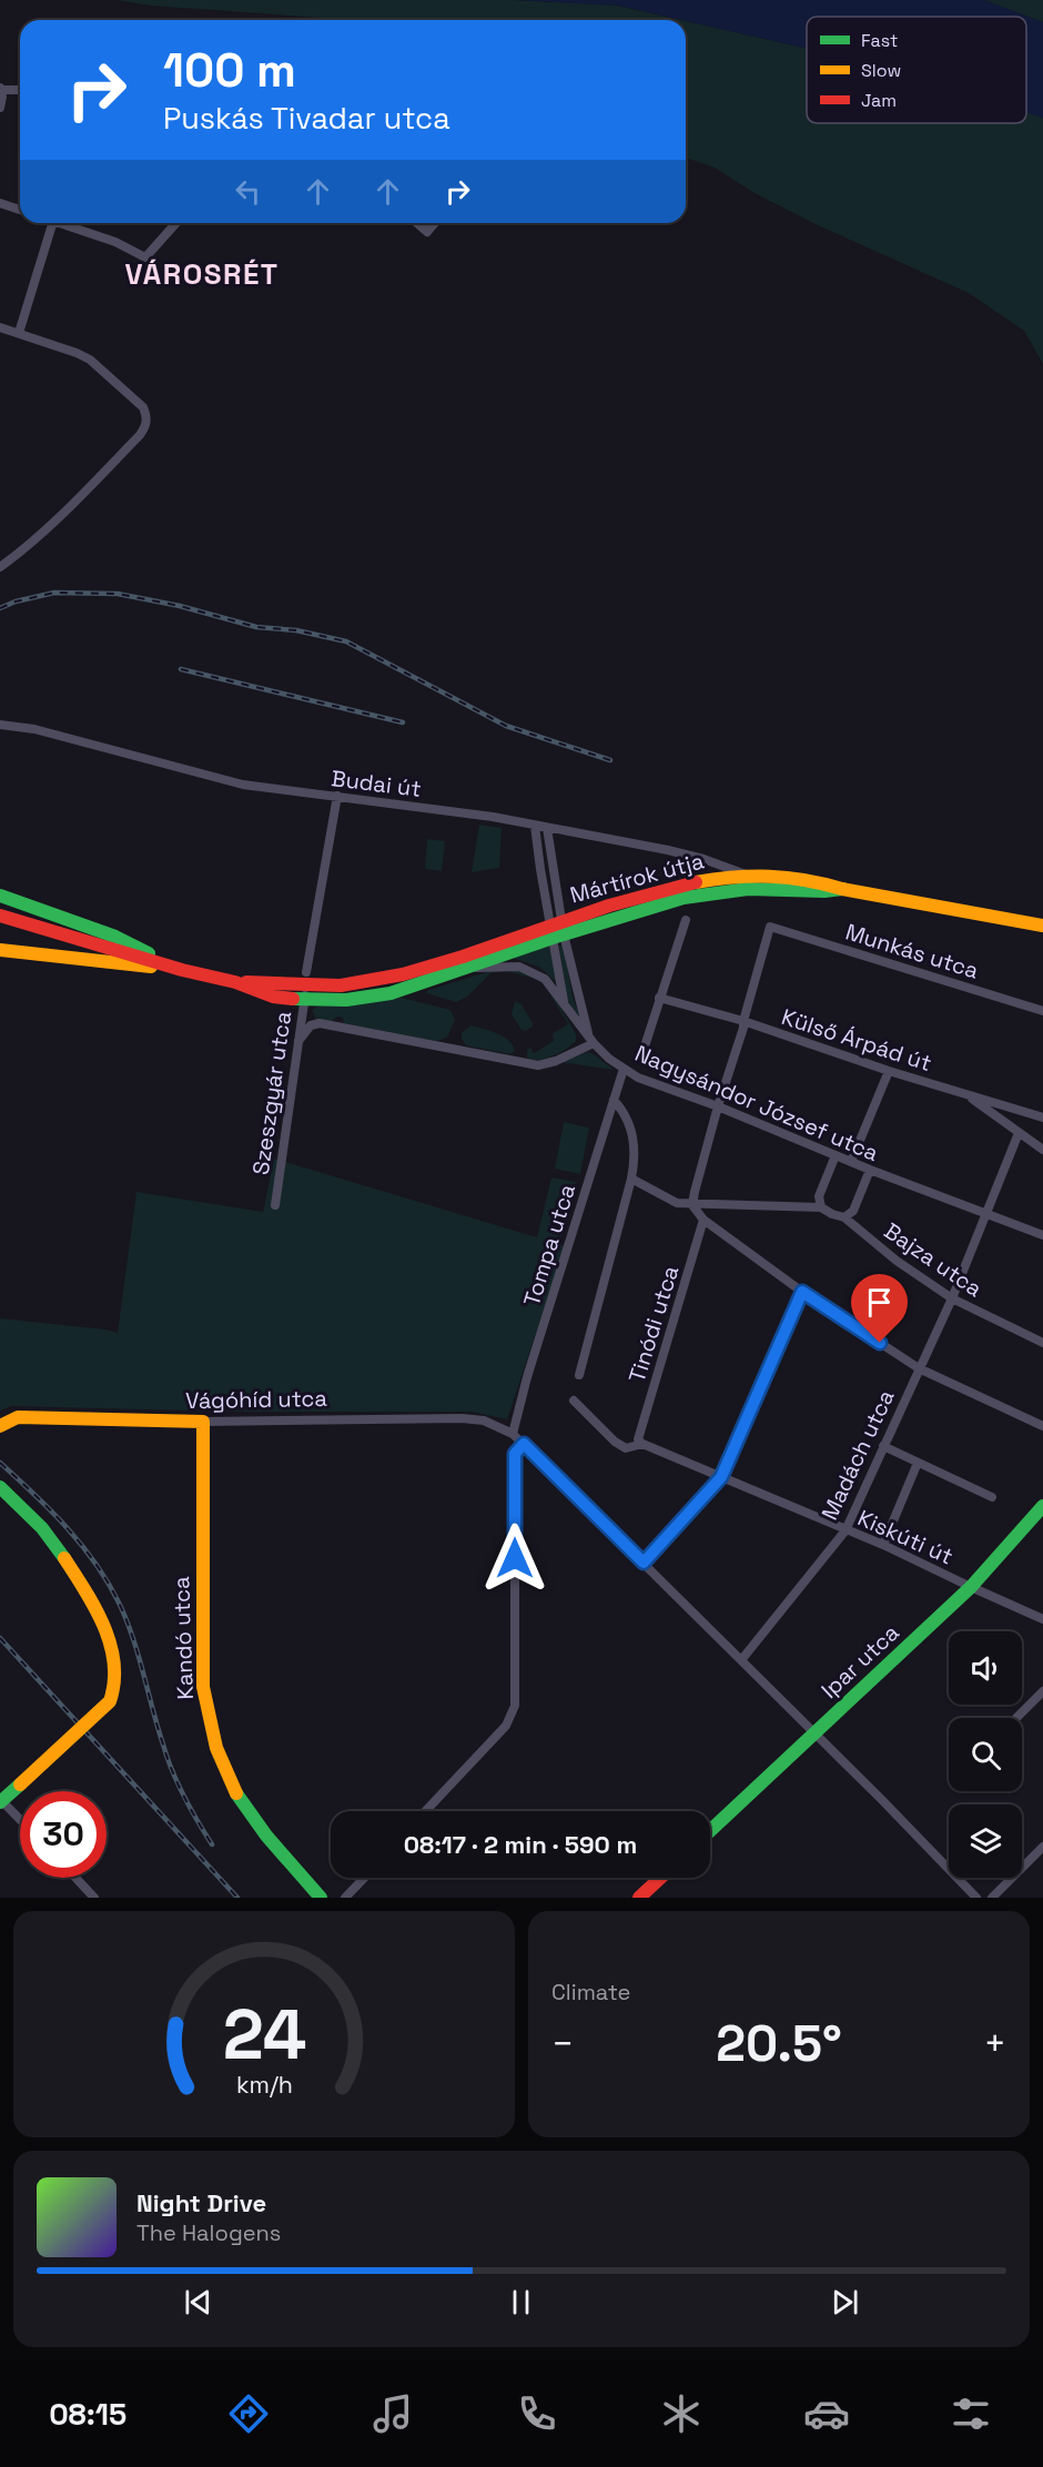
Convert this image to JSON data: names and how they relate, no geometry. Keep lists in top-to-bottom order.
{
  "streets": {
    "main road": [
      "Mártírok útja",
      "Vágóhíd utca",
      "Kandó utca",
      "Ipar utca"
    ],
    "street": [
      "Budai út",
      "Munkás utca",
      "Külső Árpád út",
      "Szeszgyár utca",
      "Nagysándor József utca",
      "Tompa utca",
      "Bajza utca",
      "Tinódi utca",
      "Madách utca",
      "Kiskúti út"
    ]
  },
  "crossings": [
    ["Budai út", "Mártírok útja"],
    ["Munkás utca", "Külső Árpád út"],
    ["Nagysándor József utca", "Tompa utca"],
    ["Nagysándor József utca", "Madách utca"],
    ["Tompa utca", "Vágóhíd utca"],
    ["Bajza utca", "Madách utca"],
    ["Tinódi utca", "Kiskúti út"],
    ["Vágóhíd utca", "Madách utca"],
    ["Vágóhíd utca", "Kandó utca"],
    ["Vágóhíd utca", "Ipar utca"],
    ["Madách utca", "Kiskúti út"],
    ["Kiskúti út", "Ipar utca"]
  ],
  "districts": ["VÁROSRÉT"],
  "legend": ["Fast", "Slow", "Jam"],
  "page": {
    "turn": ["100 m", "Puskás Tivadar utca"],
    "limit": "30",
    "trip": "08:17 · 2 min · 590 m",
    "tile": "Climate",
    "heat": ["−", "20.5°", "+"],
    "song": ["Night Drive", "The Halogens"],
    "tabs": "08:15",
    "gauge": ["24", "km/h"]
  }
}
